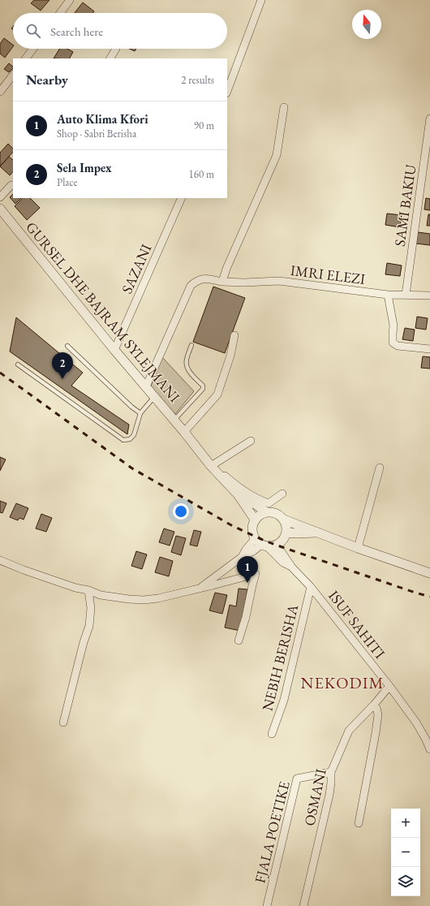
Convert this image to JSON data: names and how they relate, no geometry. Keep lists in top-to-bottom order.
{
  "streets": {
    "street": [
      "SAMI BAKIU",
      "SAZANI",
      "IMRI ELEZI",
      "GURSEL DHE BAJRAM SYLEJMANI",
      "ISUF SAHITI",
      "NEBIH BERISHA",
      "OSMANI",
      "FJALA POETIKE"
    ]
  },
  "crossings": [
    ["SAMI BAKIU", "IMRI ELEZI"],
    ["SAZANI", "GURSEL DHE BAJRAM SYLEJMANI"],
    ["IMRI ELEZI", "GURSEL DHE BAJRAM SYLEJMANI"],
    ["GURSEL DHE BAJRAM SYLEJMANI", "ISUF SAHITI"],
    ["ISUF SAHITI", "NEBIH BERISHA"],
    ["ISUF SAHITI", "OSMANI"],
    ["OSMANI", "FJALA POETIKE"]
  ],
  "districts": ["NEKODIM"],
  "north": "top",
  "page": {
    "search": "Search here",
    "heading": ["Nearby", "2 results"],
    "list": [
      {
        "mark": "1",
        "name": "Auto Klima Kfori",
        "note": "Shop · Sabri Berisha",
        "value": "90 m"
      },
      {
        "mark": "2",
        "name": "Sela Impex",
        "note": "Place",
        "value": "160 m"
      }
    ],
    "pins": ["2", "1"],
    "map_buttons": ["+", "−"]
  }
}
